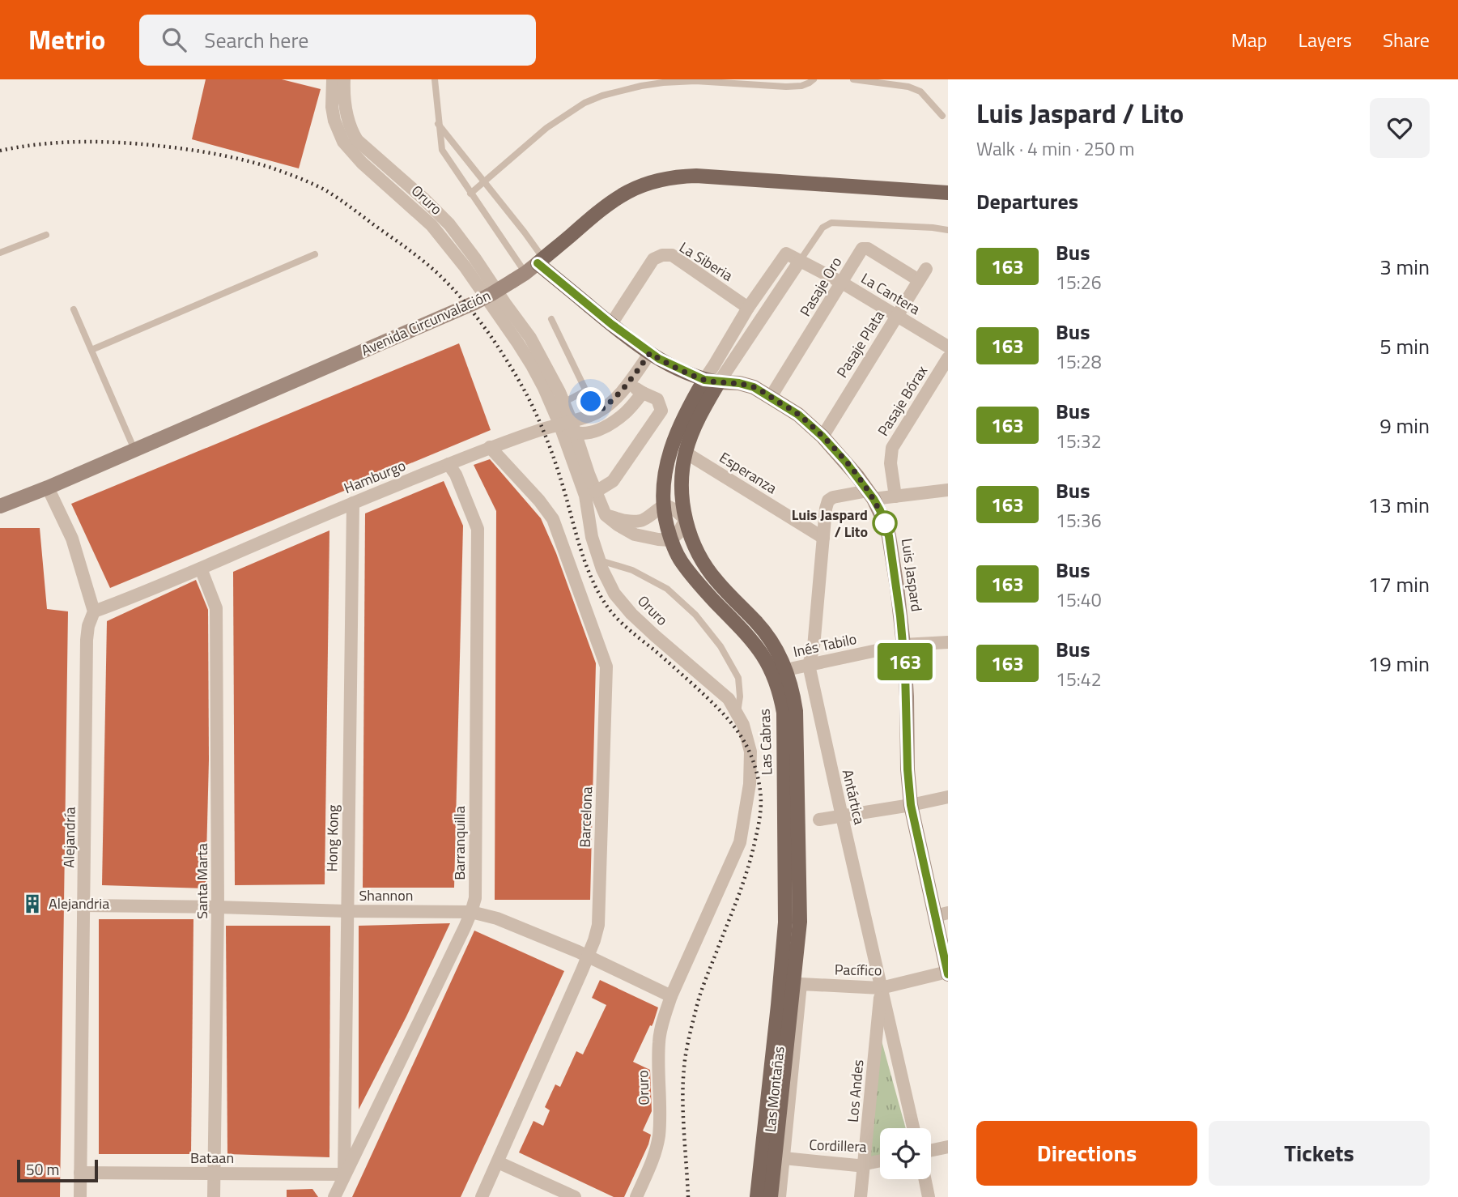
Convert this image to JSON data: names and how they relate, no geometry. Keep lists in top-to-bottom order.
{
  "streets": {
    "main road": ["Avenida Circunvalación", "Luis Jaspard", "Las Cabras"],
    "street": [
      "Oruro",
      "La Siberia",
      "Pasaje Oro",
      "La Cantera",
      "Pasaje Plata",
      "Pasaje Bórax",
      "Esperanza",
      "Hamburgo",
      "Inés Tabilo",
      "Antártica",
      "Barcelona",
      "Alejandría",
      "Hong Kong",
      "Barranquilla",
      "Santa Marta",
      "Shannon",
      "Pacífico",
      "Las Montañas",
      "Los Andes",
      "Cordillera",
      "Bataan"
    ]
  },
  "crossings": [
    ["Oruro", "Hamburgo"],
    ["Oruro", "Shannon"],
    ["La Siberia", "Luis Jaspard"],
    ["La Siberia", "Las Cabras"],
    ["Pasaje Oro", "La Cantera"],
    ["Pasaje Oro", "Pasaje Plata"],
    ["Pasaje Oro", "Luis Jaspard"],
    ["La Cantera", "Pasaje Plata"],
    ["La Cantera", "Las Cabras"],
    ["Avenida Circunvalación", "Luis Jaspard"],
    ["Pasaje Plata", "Luis Jaspard"],
    ["Esperanza", "Antártica"],
    ["Hamburgo", "Luis Jaspard"],
    ["Hamburgo", "Barcelona"],
    ["Hamburgo", "Alejandría"],
    ["Hamburgo", "Hong Kong"],
    ["Hamburgo", "Barranquilla"],
    ["Hamburgo", "Santa Marta"],
    ["Luis Jaspard", "Inés Tabilo"],
    ["Luis Jaspard", "Las Cabras"],
    ["Luis Jaspard", "Antártica"],
    ["Luis Jaspard", "Pacífico"],
    ["Inés Tabilo", "Antártica"],
    ["Antártica", "Pacífico"],
    ["Antártica", "Los Andes"],
    ["Barcelona", "Shannon"],
    ["Alejandría", "Shannon"],
    ["Alejandría", "Bataan"],
    ["Hong Kong", "Barranquilla"],
    ["Hong Kong", "Shannon"],
    ["Hong Kong", "Bataan"],
    ["Barranquilla", "Shannon"],
    ["Barranquilla", "Bataan"],
    ["Santa Marta", "Shannon"],
    ["Santa Marta", "Bataan"],
    ["Pacífico", "Las Montañas"],
    ["Pacífico", "Los Andes"],
    ["Las Montañas", "Cordillera"],
    ["Los Andes", "Cordillera"]
  ],
  "places": {
    "other": ["Luis Jaspard / Lito"],
    "building": ["Alejandria"]
  },
  "lines": ["bus line 163"],
  "scale_bar": "50 m",
  "page": {
    "header": "Metrio",
    "search": "Search here",
    "nav": ["Map", "Layers", "Share"],
    "on_map": "163",
    "heading": [
      ["Luis Jaspard / Lito", "Walk · 4 min · 250 m"],
      "Departures"
    ],
    "list": [
      {
        "mark": "163",
        "name": "Bus",
        "note": "15:26",
        "value": "3 min"
      },
      {
        "mark": "163",
        "name": "Bus",
        "note": "15:28",
        "value": "5 min"
      },
      {
        "mark": "163",
        "name": "Bus",
        "note": "15:32",
        "value": "9 min"
      },
      {
        "mark": "163",
        "name": "Bus",
        "note": "15:36",
        "value": "13 min"
      },
      {
        "mark": "163",
        "name": "Bus",
        "note": "15:40",
        "value": "17 min"
      },
      {
        "mark": "163",
        "name": "Bus",
        "note": "15:42",
        "value": "19 min"
      }
    ],
    "buttons": ["Directions", "Tickets"],
    "scale": "50 m"
  }
}
